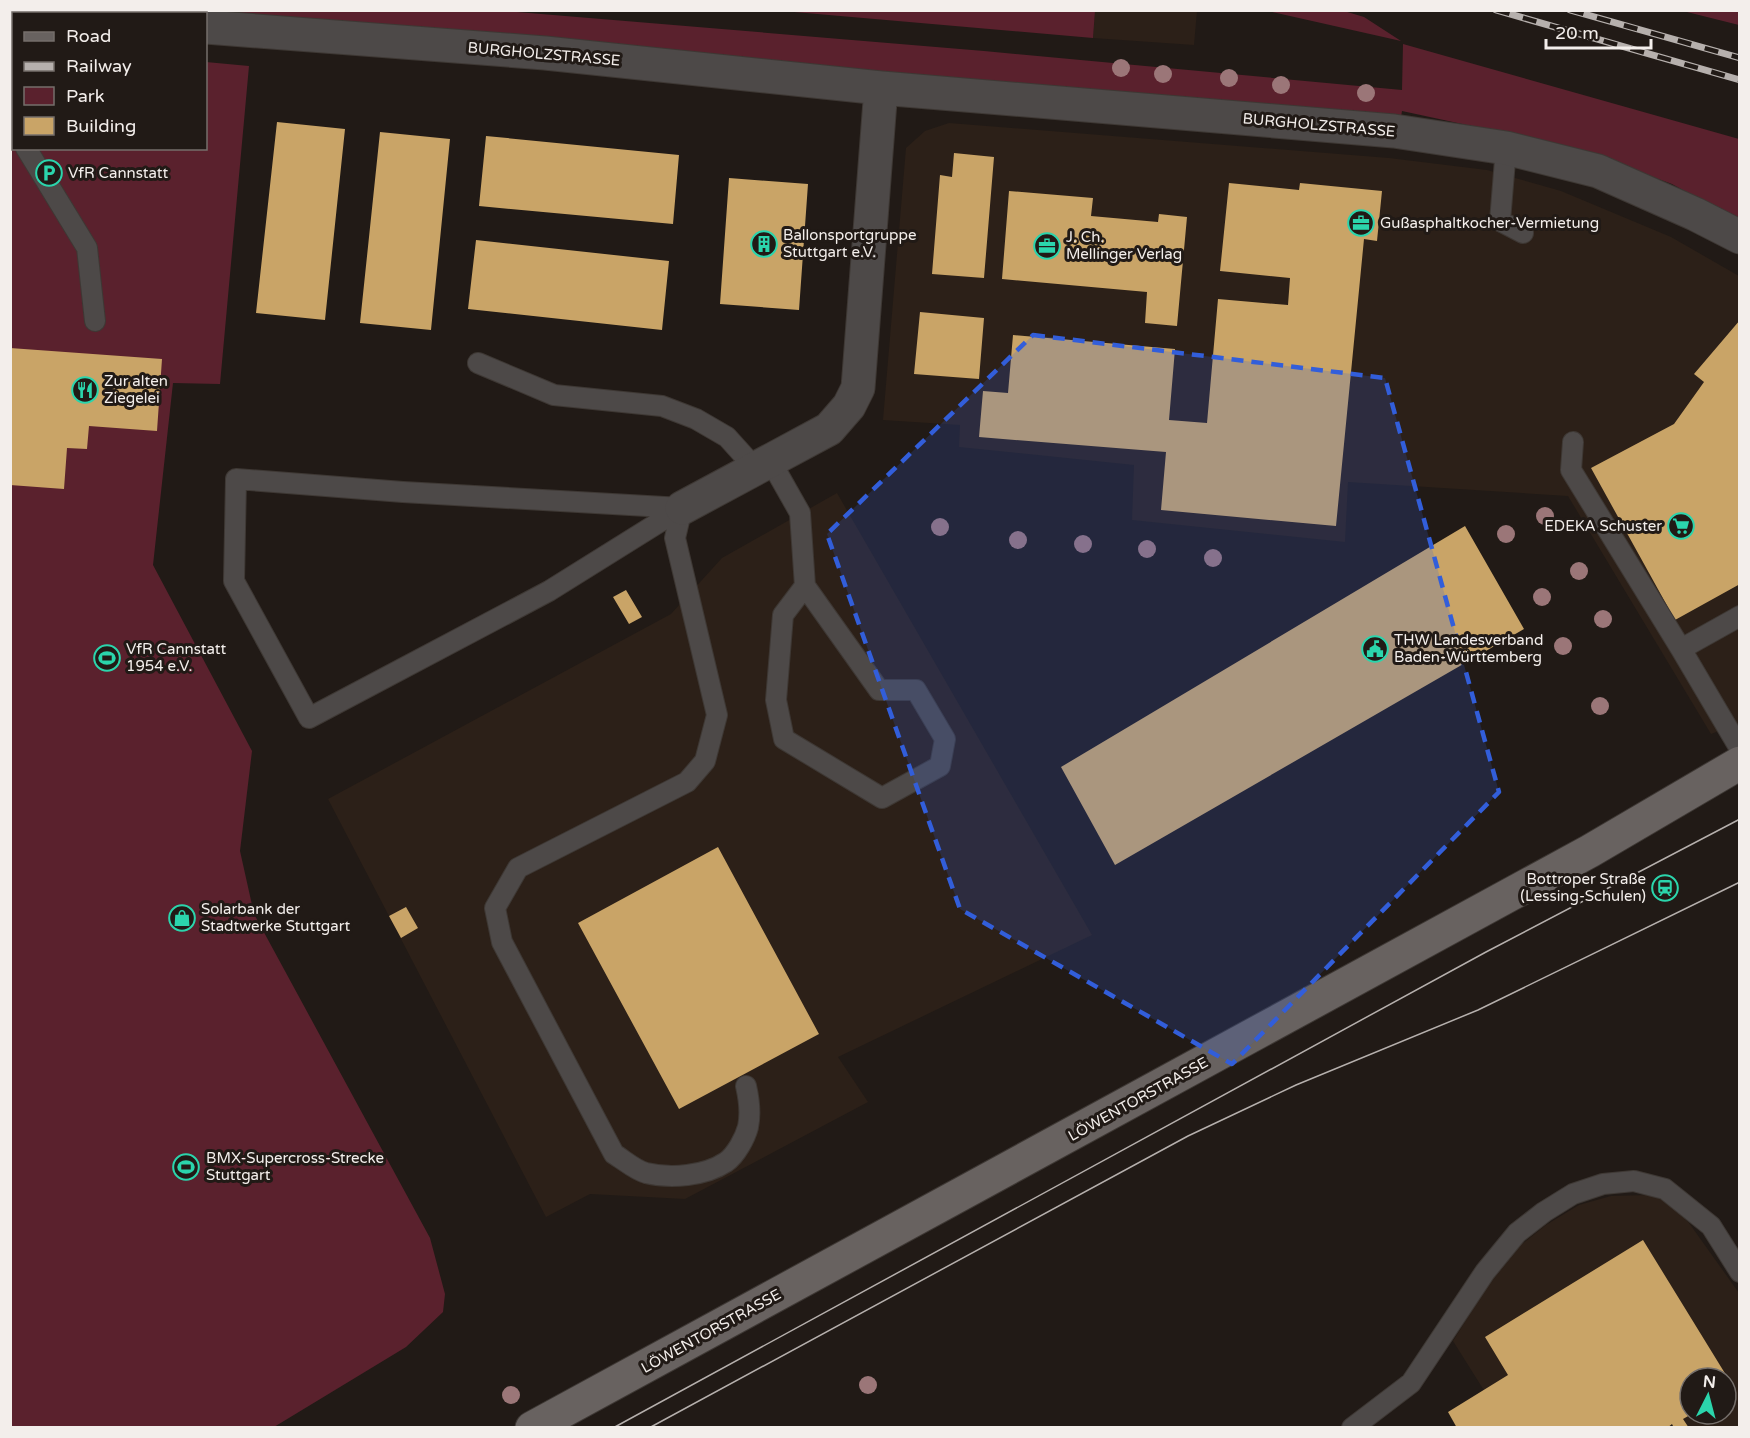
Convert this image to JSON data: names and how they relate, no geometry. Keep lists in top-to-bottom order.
{
  "streets": {
    "main road": ["LÖWENTORSTRASSE"],
    "street": ["BURGHOLZSTRASSE"]
  },
  "places": {
    "parking": ["VfR Cannstatt"],
    "office": ["Gußasphaltkocher-Vermietung", "J. Ch. Mellinger Verlag"],
    "building": ["Ballonsportgruppe Stuttgart e.V."],
    "restaurant": ["Zur alten Ziegelei"],
    "supermarket": ["EDEKA Schuster"],
    "public building": ["THW Landesverband Baden-Württemberg"],
    "sports": ["VfR Cannstatt 1954 e.V.", "BMX-Supercross-Strecke Stuttgart"],
    "station": ["Bottroper Straße (Lessing-Schulen)"],
    "shop": ["Solarbank der Stadtwerke Stuttgart"]
  },
  "legend": [
    "Road",
    "Railway",
    "Park",
    "Building"
  ],
  "scale_bar": "20 m",
  "north": "top"
}
